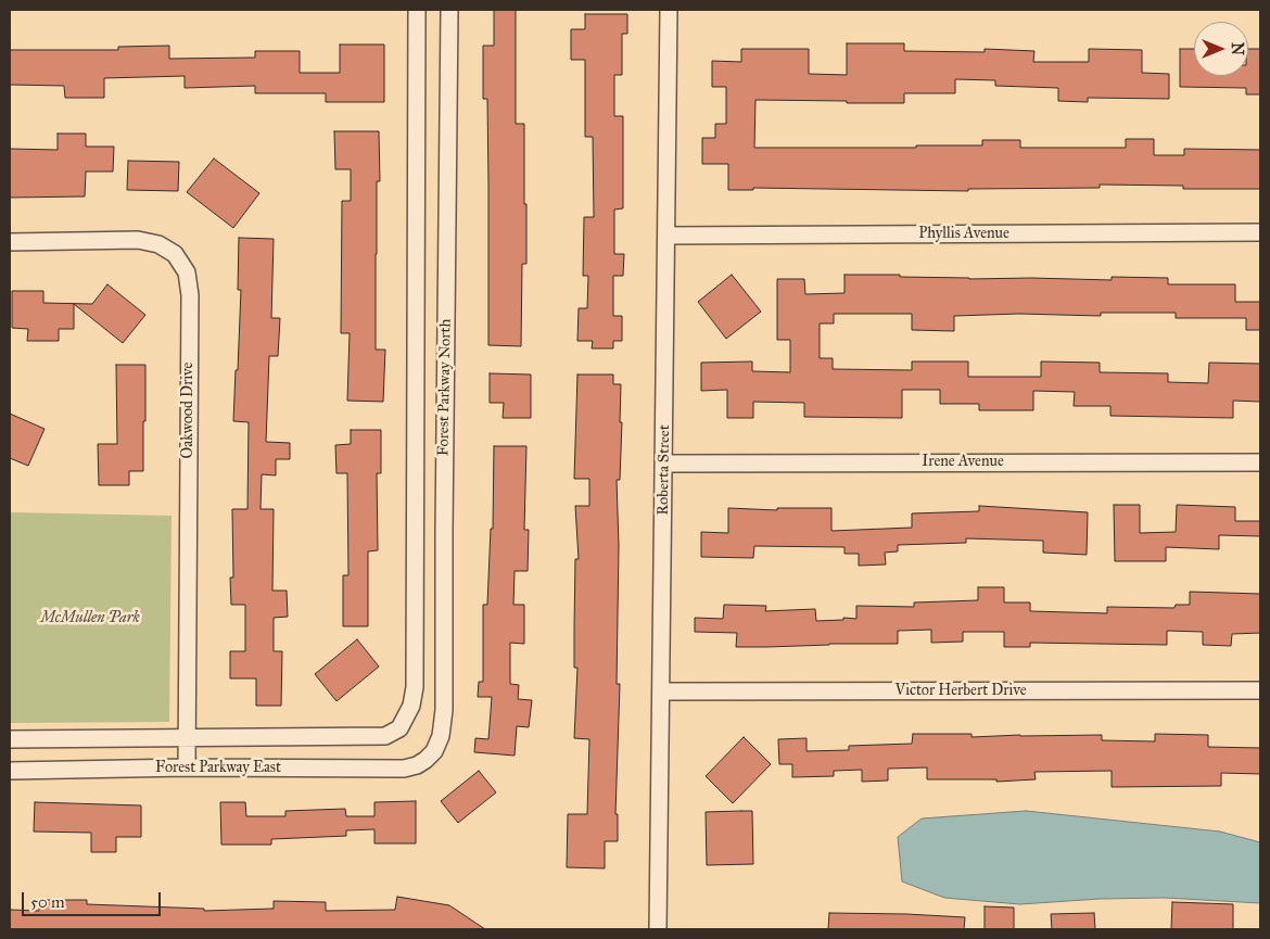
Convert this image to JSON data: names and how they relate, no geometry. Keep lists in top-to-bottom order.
{
  "streets": {
    "street": [
      "Phyllis Avenue",
      "Forest Parkway North",
      "Oakwood Drive",
      "Irene Avenue",
      "Roberta Street",
      "Victor Herbert Drive",
      "Forest Parkway East"
    ]
  },
  "crossings": [
    ["Phyllis Avenue", "Roberta Street"],
    ["Forest Parkway North", "Forest Parkway East"],
    ["Oakwood Drive", "Forest Parkway East"],
    ["Irene Avenue", "Roberta Street"],
    ["Roberta Street", "Victor Herbert Drive"]
  ],
  "parks": ["McMullen Park"],
  "scale_bar": "50 m",
  "north": "right"
}
